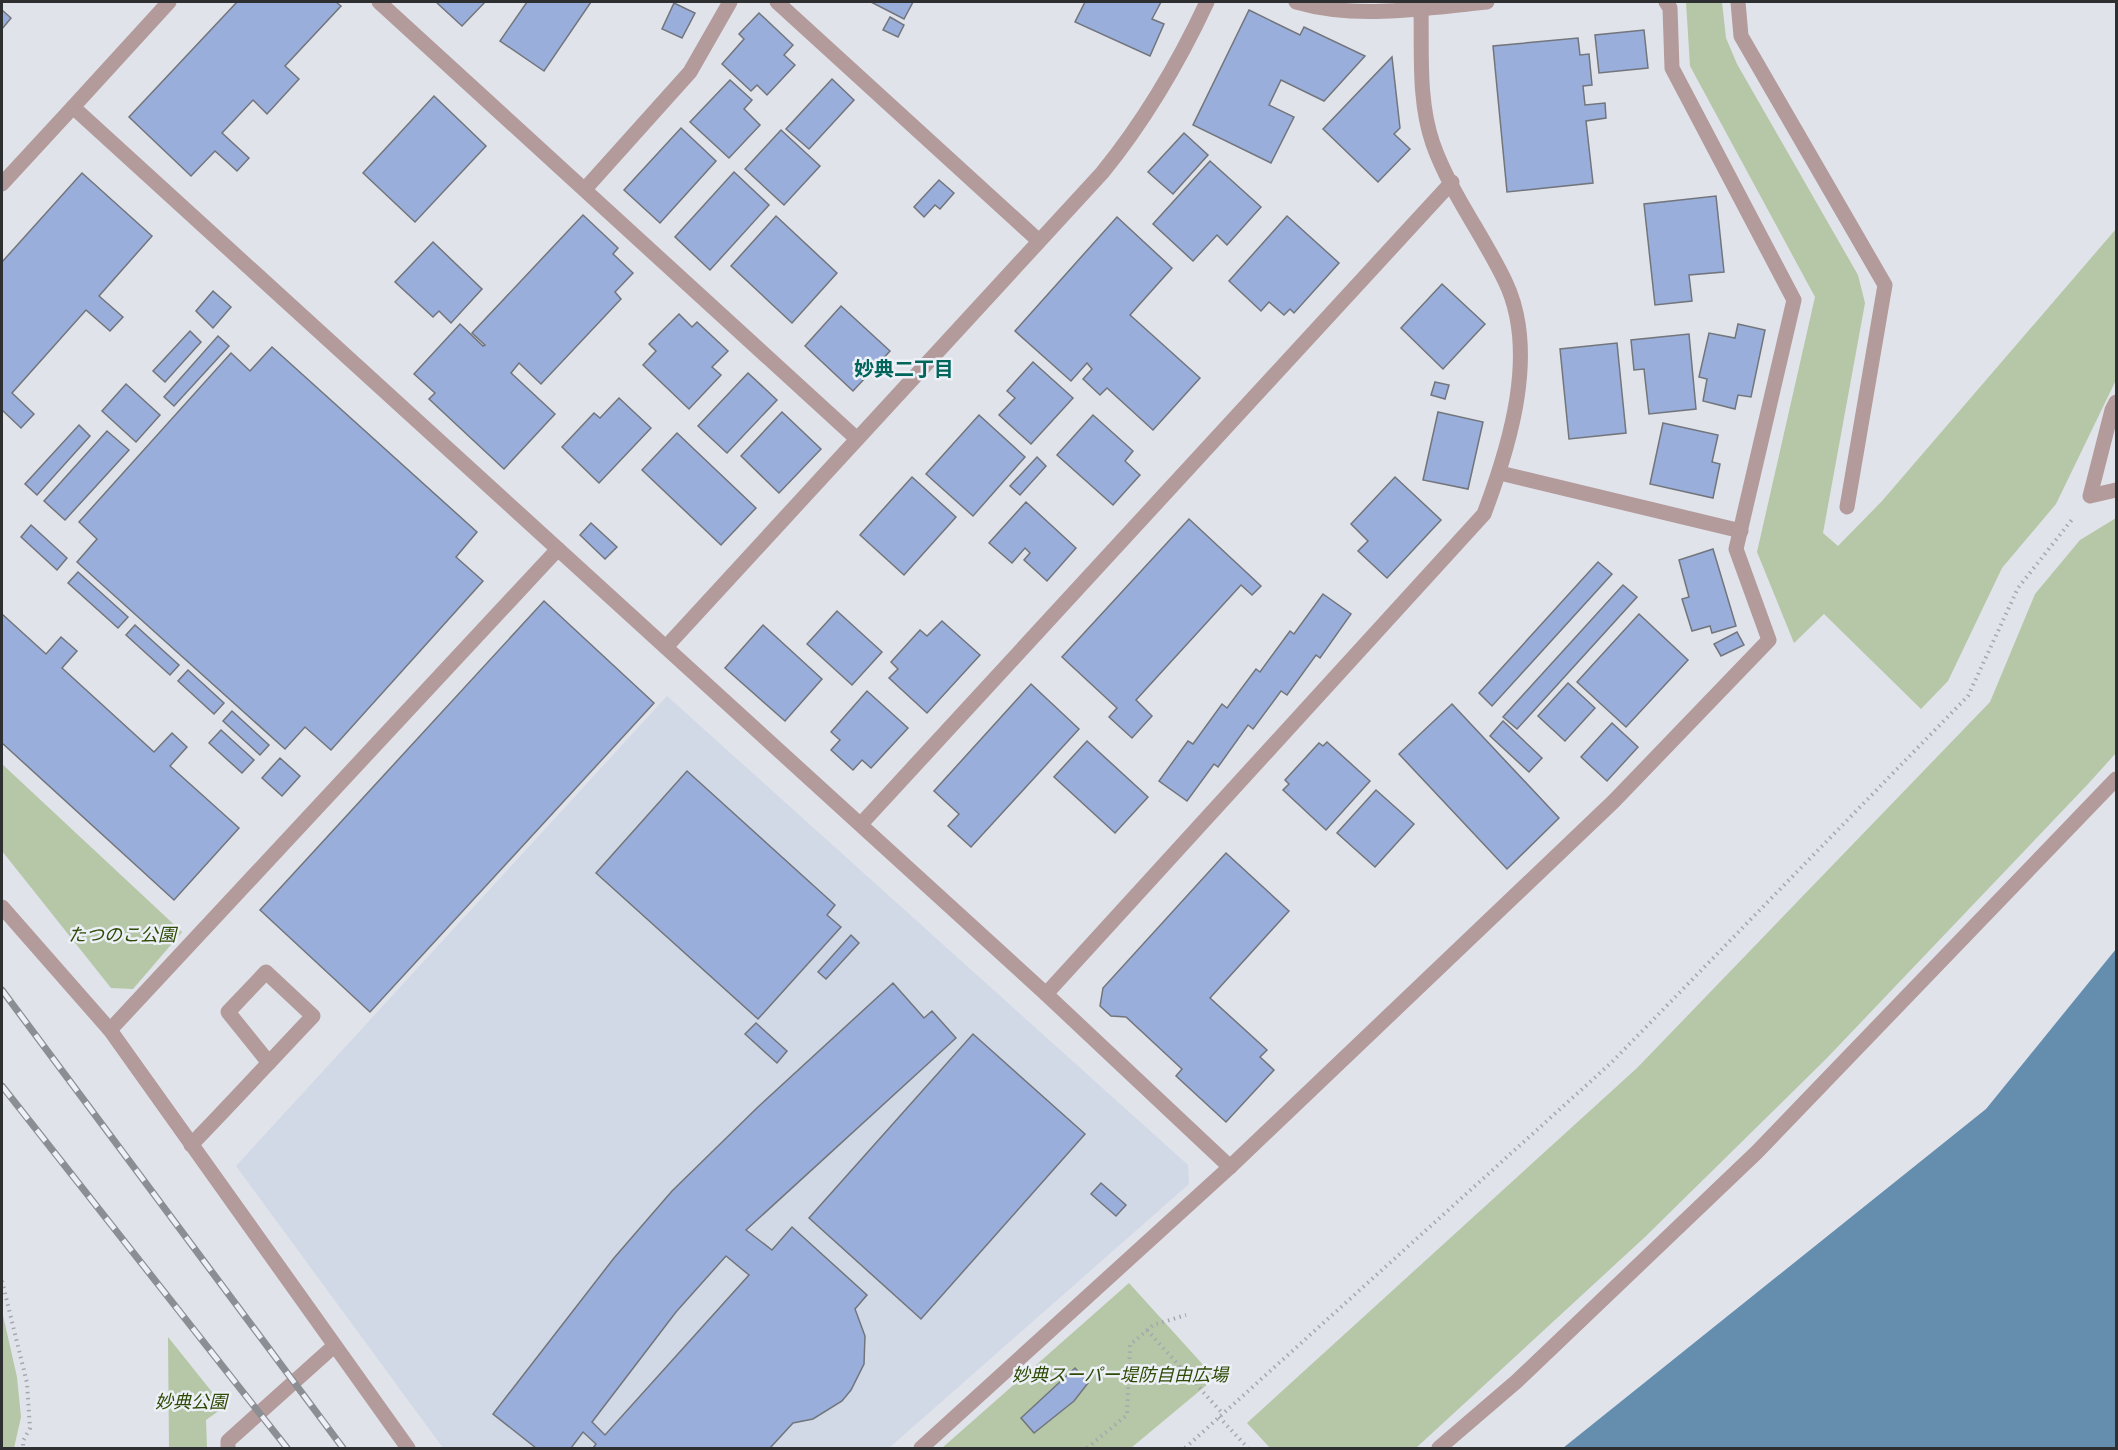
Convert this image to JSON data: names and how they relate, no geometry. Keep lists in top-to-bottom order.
{
  "districts": ["妙典二丁目"],
  "parks": ["たつのこ公園", "妙典スーパー堤防自由広場", "妙典公園"]
}
